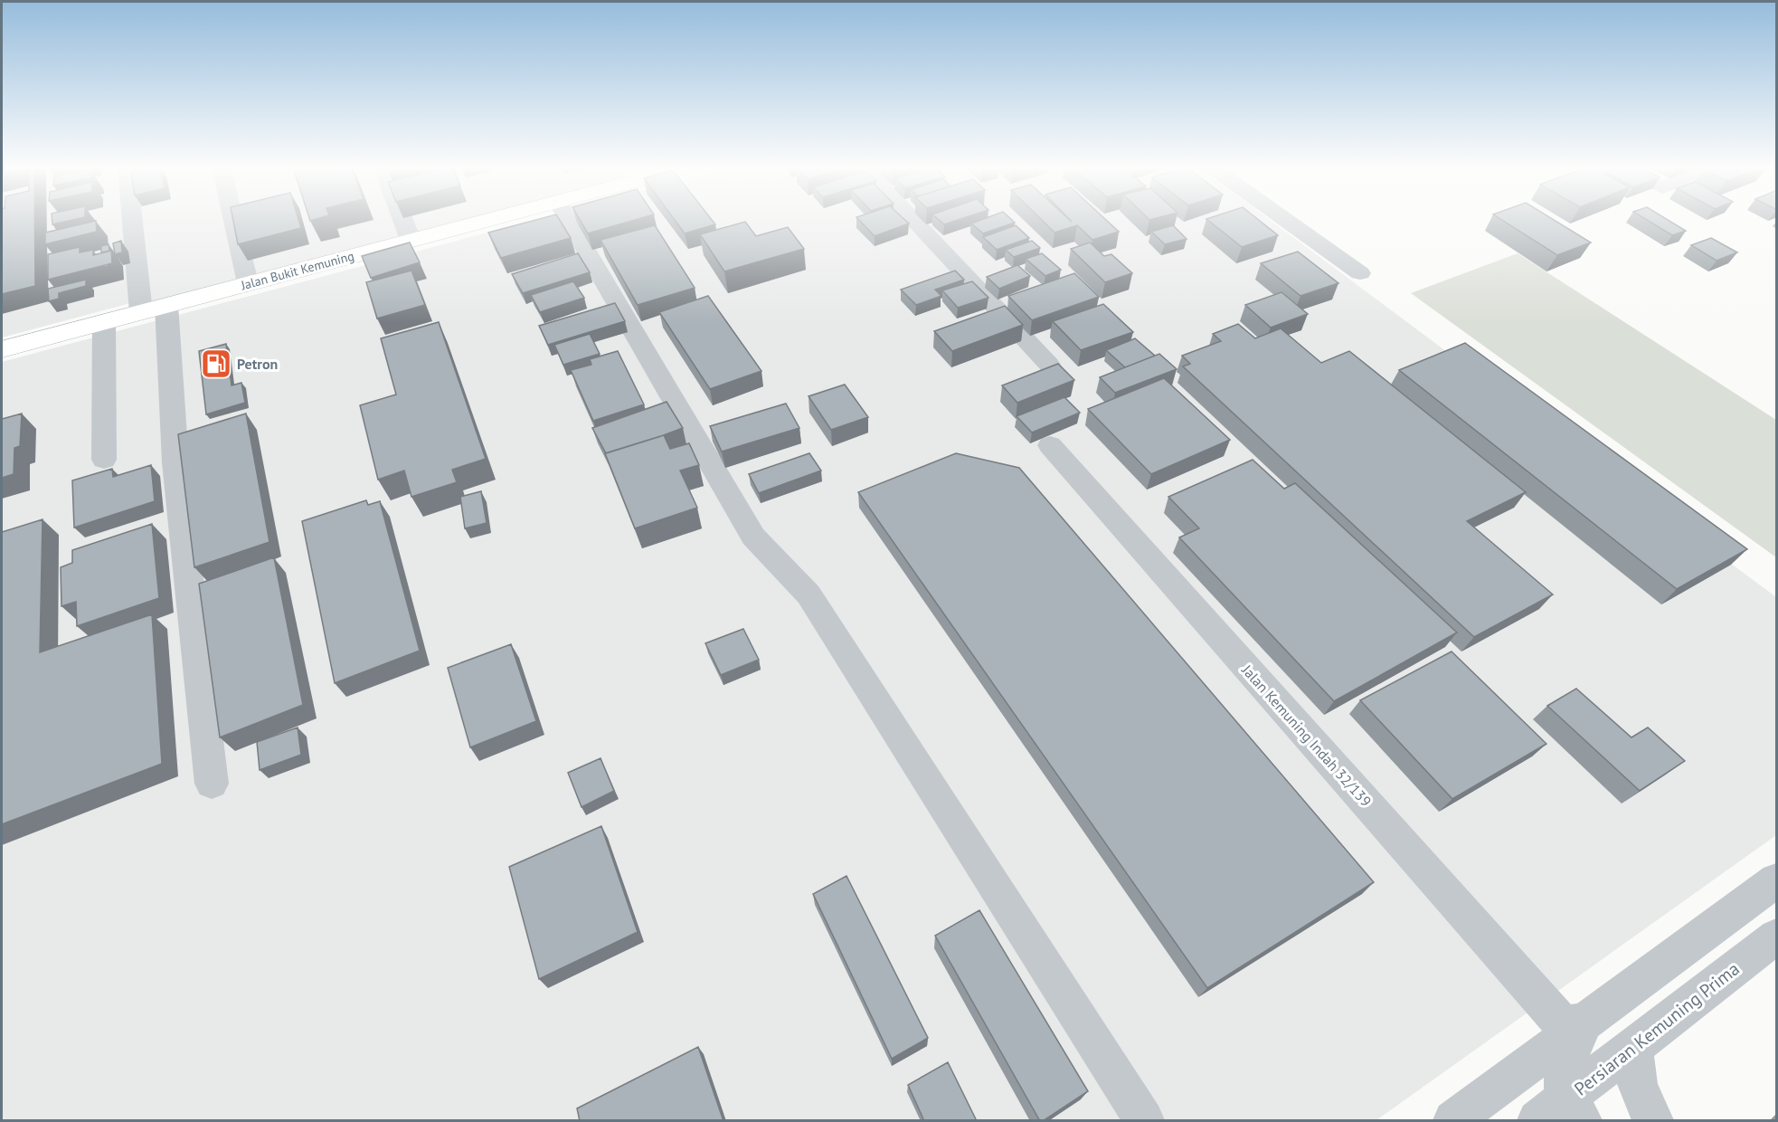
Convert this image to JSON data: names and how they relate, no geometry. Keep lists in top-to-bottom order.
{
  "streets": {
    "main road": ["Jalan Bukit Kemuning"],
    "street": ["Jalan Kemuning Indah 32/139", "Persiaran Kemuning Prima"]
  },
  "places": {
    "fuel station": ["Petron"]
  }
}
